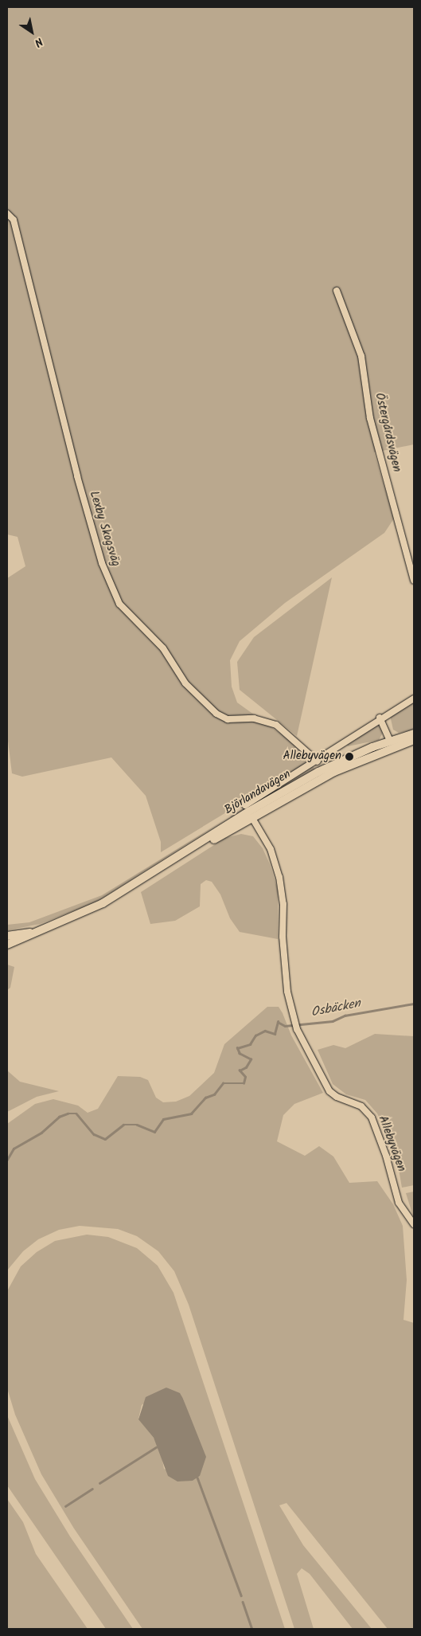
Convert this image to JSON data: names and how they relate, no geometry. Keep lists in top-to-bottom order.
{
  "streets": {
    "street": [
      "Östergårdsvägen",
      "Lexby Skogsväg",
      "Björlandavägen",
      "Allebyvägen"
    ]
  },
  "crossings": [
    ["Lexby Skogsväg", "Björlandavägen"],
    ["Björlandavägen", "Allebyvägen"]
  ],
  "water": ["Osbäcken"],
  "places": ["Allebyvägen"],
  "north": "bottom right"
}
